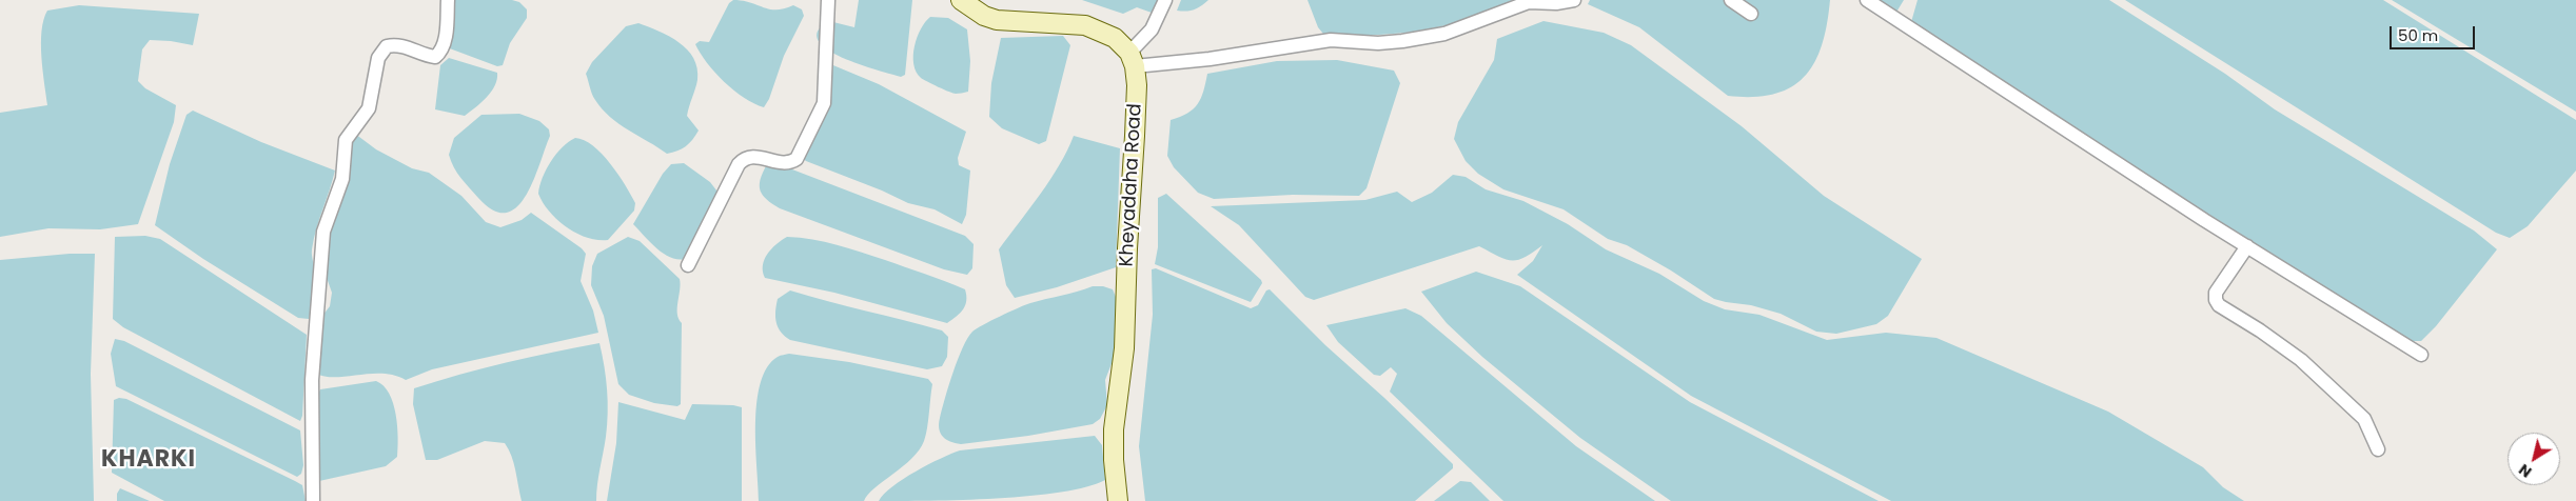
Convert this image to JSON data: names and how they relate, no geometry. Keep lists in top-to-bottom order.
{
  "streets": {
    "main road": ["Kheyadaha Road"]
  },
  "districts": ["KHARKI"],
  "scale_bar": "50 m",
  "north": "bottom left"
}
